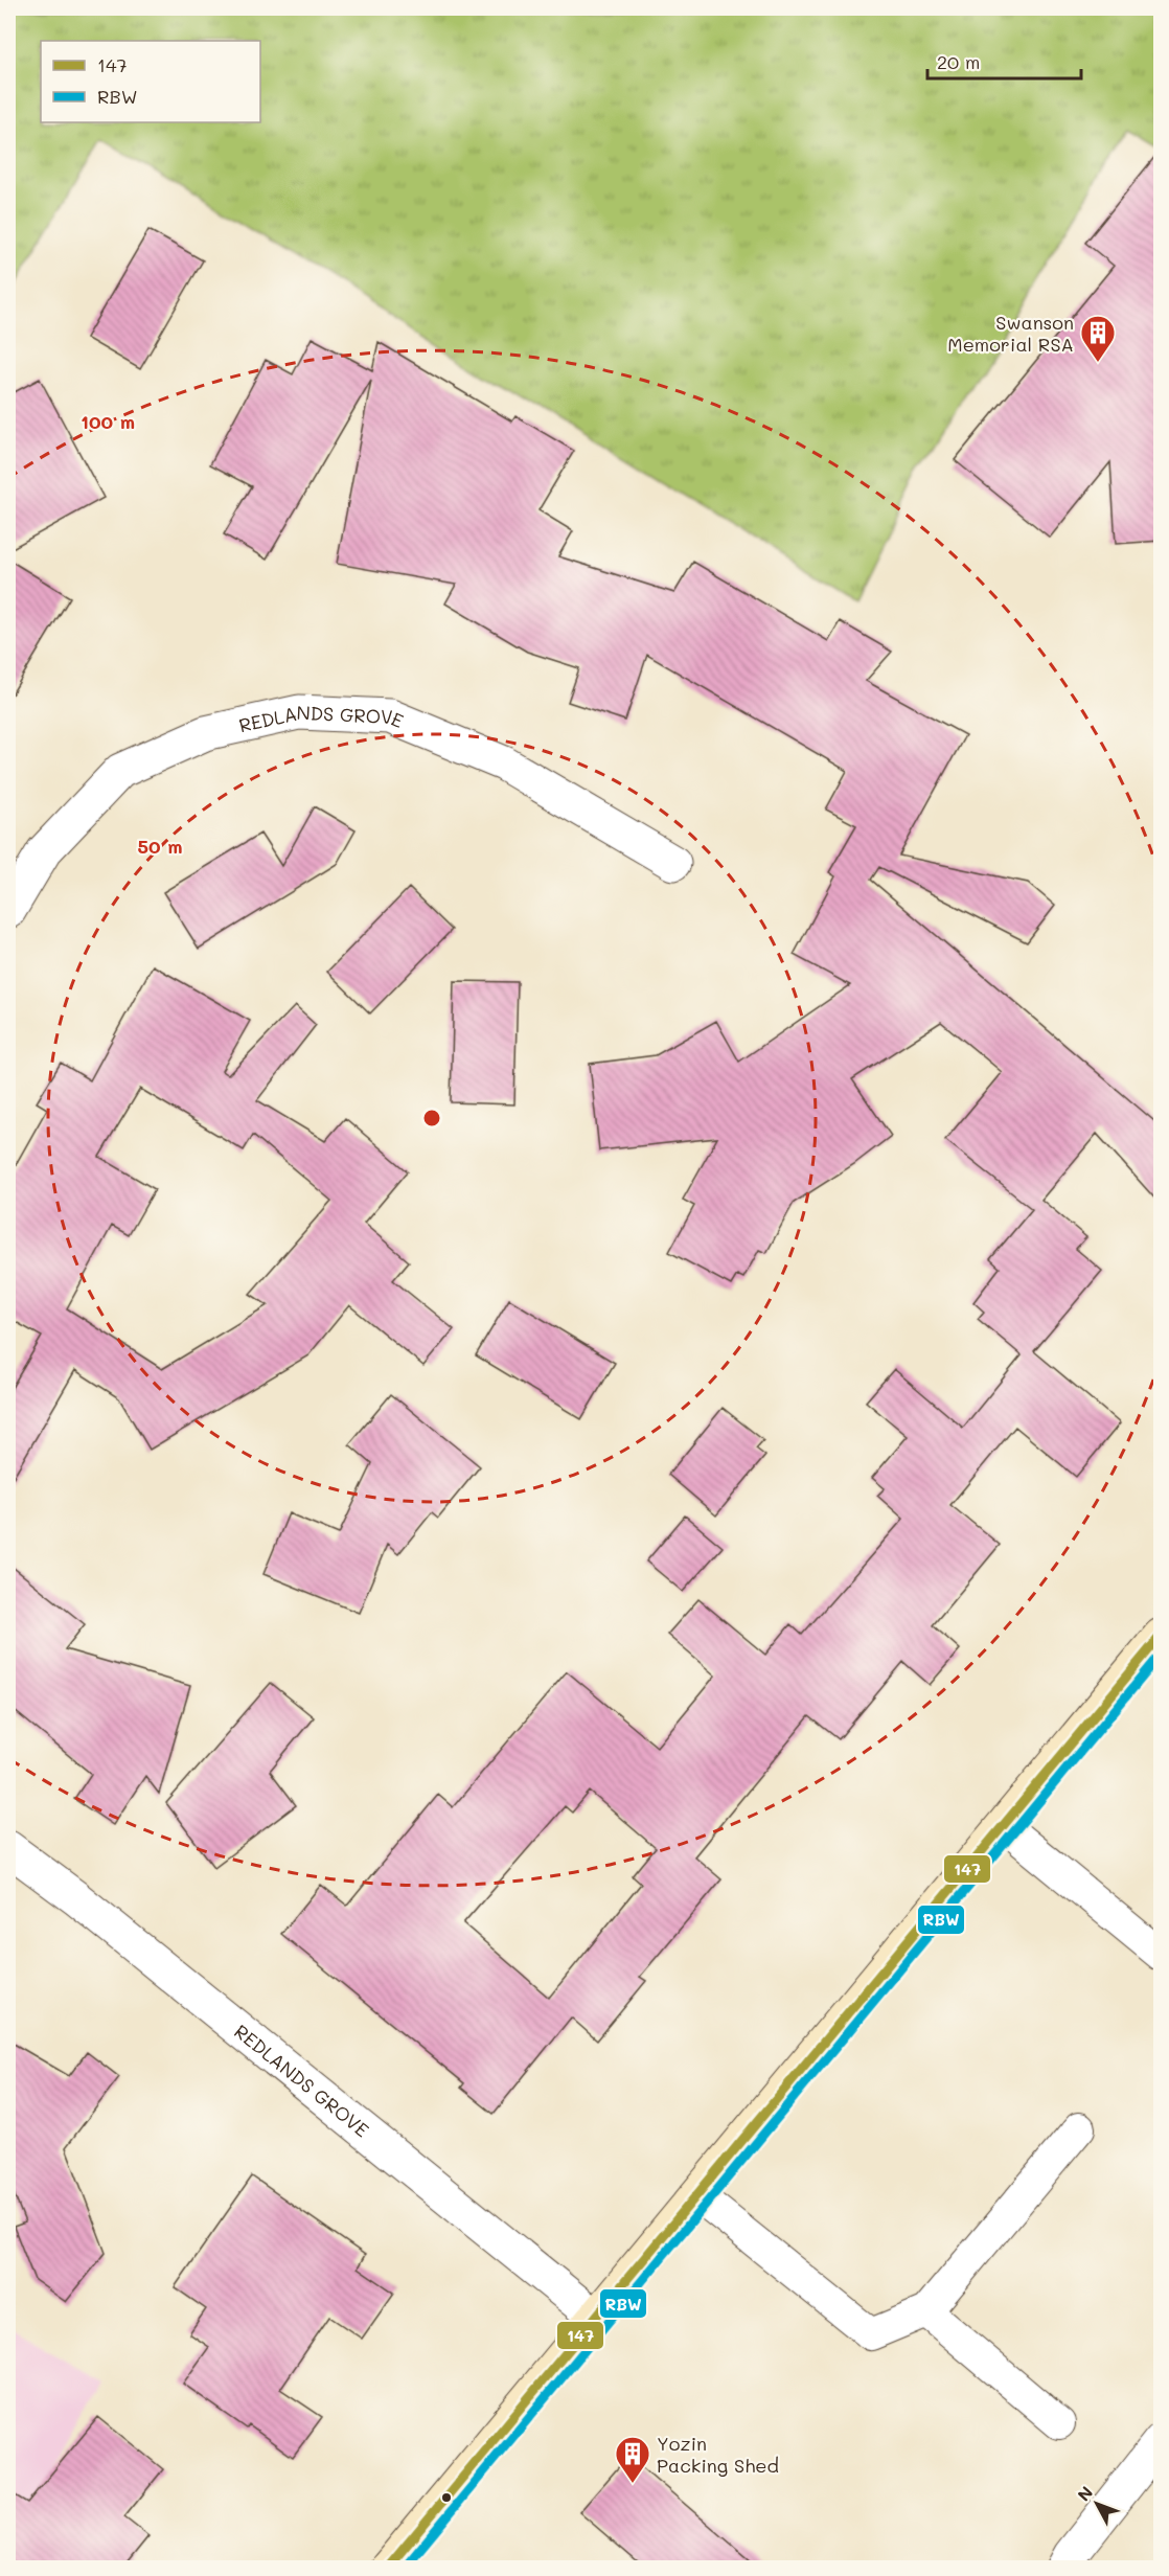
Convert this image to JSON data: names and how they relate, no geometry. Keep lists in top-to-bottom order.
{
  "streets": {
    "street": ["REDLANDS GROVE"]
  },
  "places": {
    "building": ["Swanson Memorial RSA", "Yozin Packing Shed"]
  },
  "lines": ["transit line 147", "transit line RBW"],
  "legend": ["147", "RBW"],
  "scale_bar": "20 m",
  "north": "top left",
  "rings": ["100 m", "50 m"]
}
